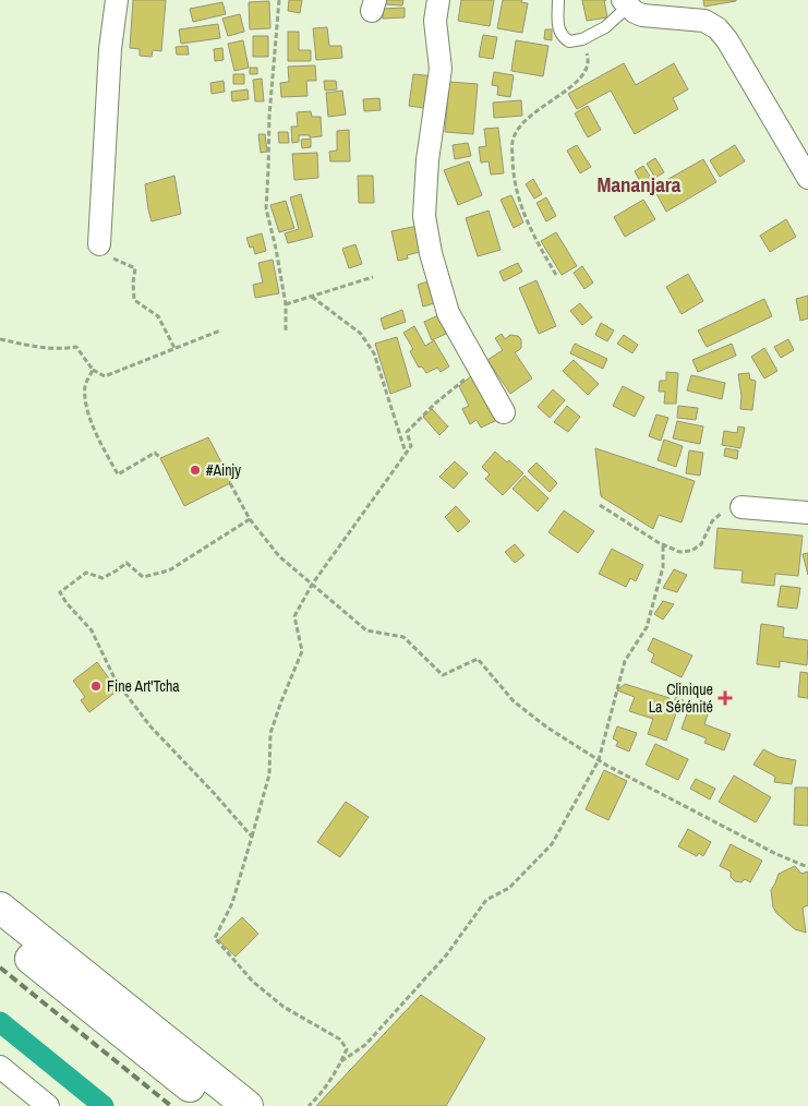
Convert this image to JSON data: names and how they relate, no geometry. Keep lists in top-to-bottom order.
{
  "districts": ["Mananjara"],
  "places": {
    "other": ["#Ainjy", "Fine Art'Tcha"],
    "health": ["Clinique La Sérénité"]
  }
}
